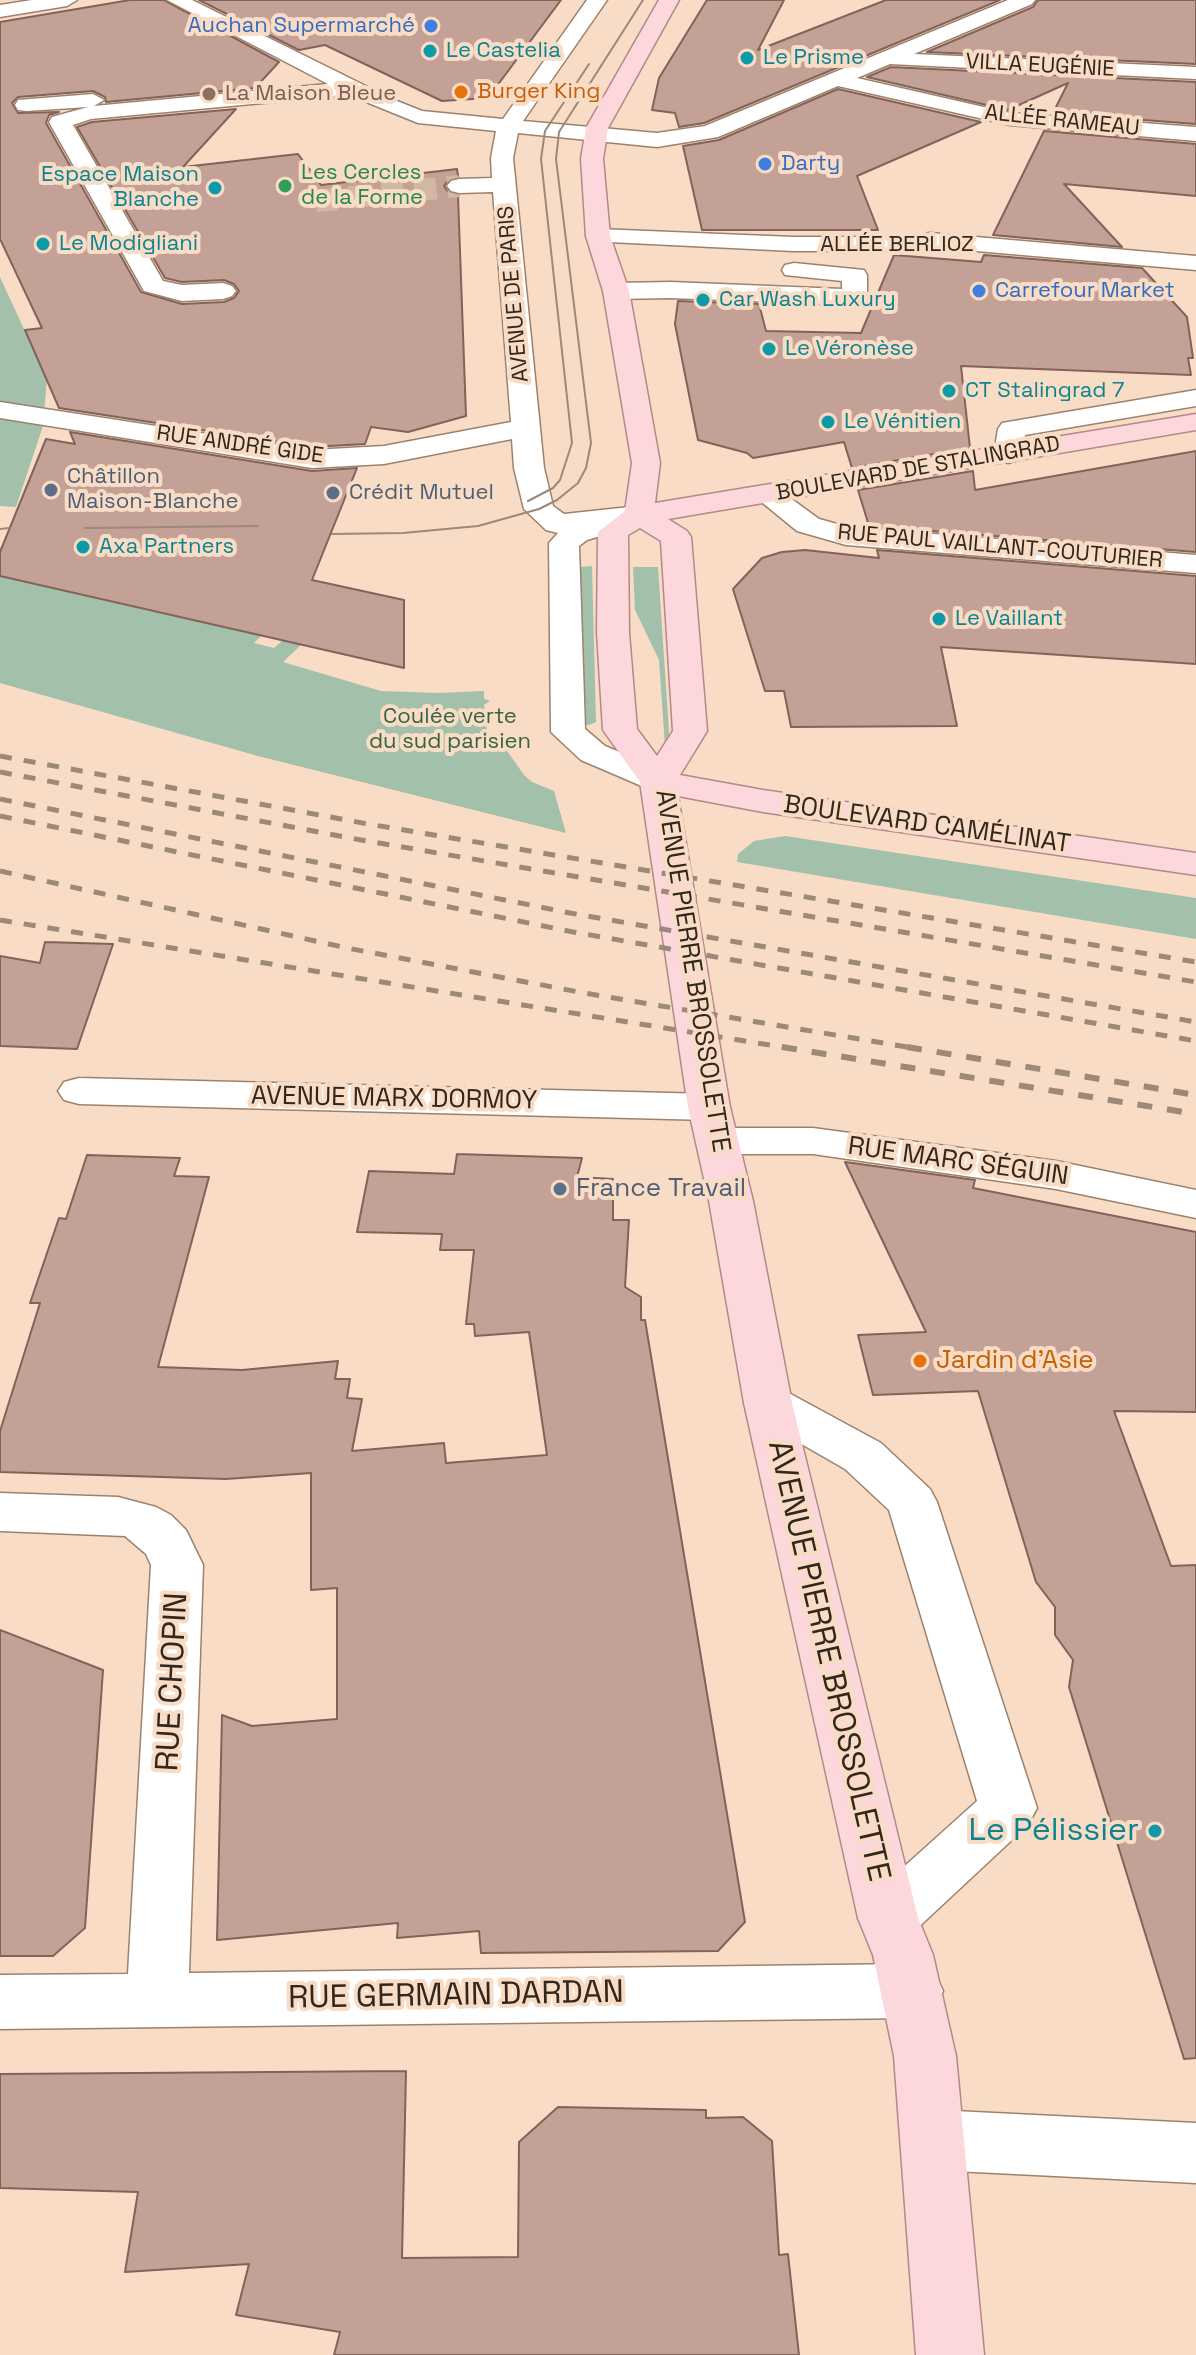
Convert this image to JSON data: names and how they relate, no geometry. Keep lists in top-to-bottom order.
{
  "streets": {
    "main road": ["BOULEVARD DE STALINGRAD", "BOULEVARD CAMÉLINAT", "AVENUE PIERRE BROSSOLETTE"],
    "street": [
      "VILLA EUGÉNIE",
      "ALLÉE RAMEAU",
      "ALLÉE BERLIOZ",
      "AVENUE DE PARIS",
      "RUE ANDRÉ GIDE",
      "RUE PAUL VAILLANT-COUTURIER",
      "AVENUE MARX DORMOY",
      "RUE MARC SÉGUIN",
      "RUE CHOPIN",
      "RUE GERMAIN DARDAN"
    ]
  },
  "crossings": [
    ["AVENUE DE PARIS", "RUE ANDRÉ GIDE"],
    ["AVENUE DE PARIS", "BOULEVARD DE STALINGRAD"],
    ["AVENUE DE PARIS", "AVENUE PIERRE BROSSOLETTE"],
    ["BOULEVARD DE STALINGRAD", "RUE PAUL VAILLANT-COUTURIER"],
    ["BOULEVARD DE STALINGRAD", "AVENUE PIERRE BROSSOLETTE"],
    ["BOULEVARD CAMÉLINAT", "AVENUE PIERRE BROSSOLETTE"],
    ["AVENUE PIERRE BROSSOLETTE", "AVENUE MARX DORMOY"],
    ["AVENUE PIERRE BROSSOLETTE", "RUE MARC SÉGUIN"],
    ["AVENUE PIERRE BROSSOLETTE", "RUE GERMAIN DARDAN"],
    ["AVENUE MARX DORMOY", "RUE MARC SÉGUIN"],
    ["RUE CHOPIN", "RUE GERMAIN DARDAN"]
  ],
  "parks": ["Coulée verte du sud parisien"],
  "places": [
    "Auchan Supermarché",
    "Le Castelia",
    "Le Prisme",
    "Burger King",
    "La Maison Bleue",
    "Darty",
    "Les Cercles de la Forme",
    "Espace Maison Blanche",
    "Le Modigliani",
    "Carrefour Market",
    "Car Wash Luxury",
    "Le Véronèse",
    "CT Stalingrad 7",
    "Le Vénitien",
    "Châtillon Maison-Blanche",
    "Crédit Mutuel",
    "Axa Partners",
    "Le Vaillant",
    "France Travail",
    "Jardin d'Asie",
    "Le Pélissier"
  ]
}
